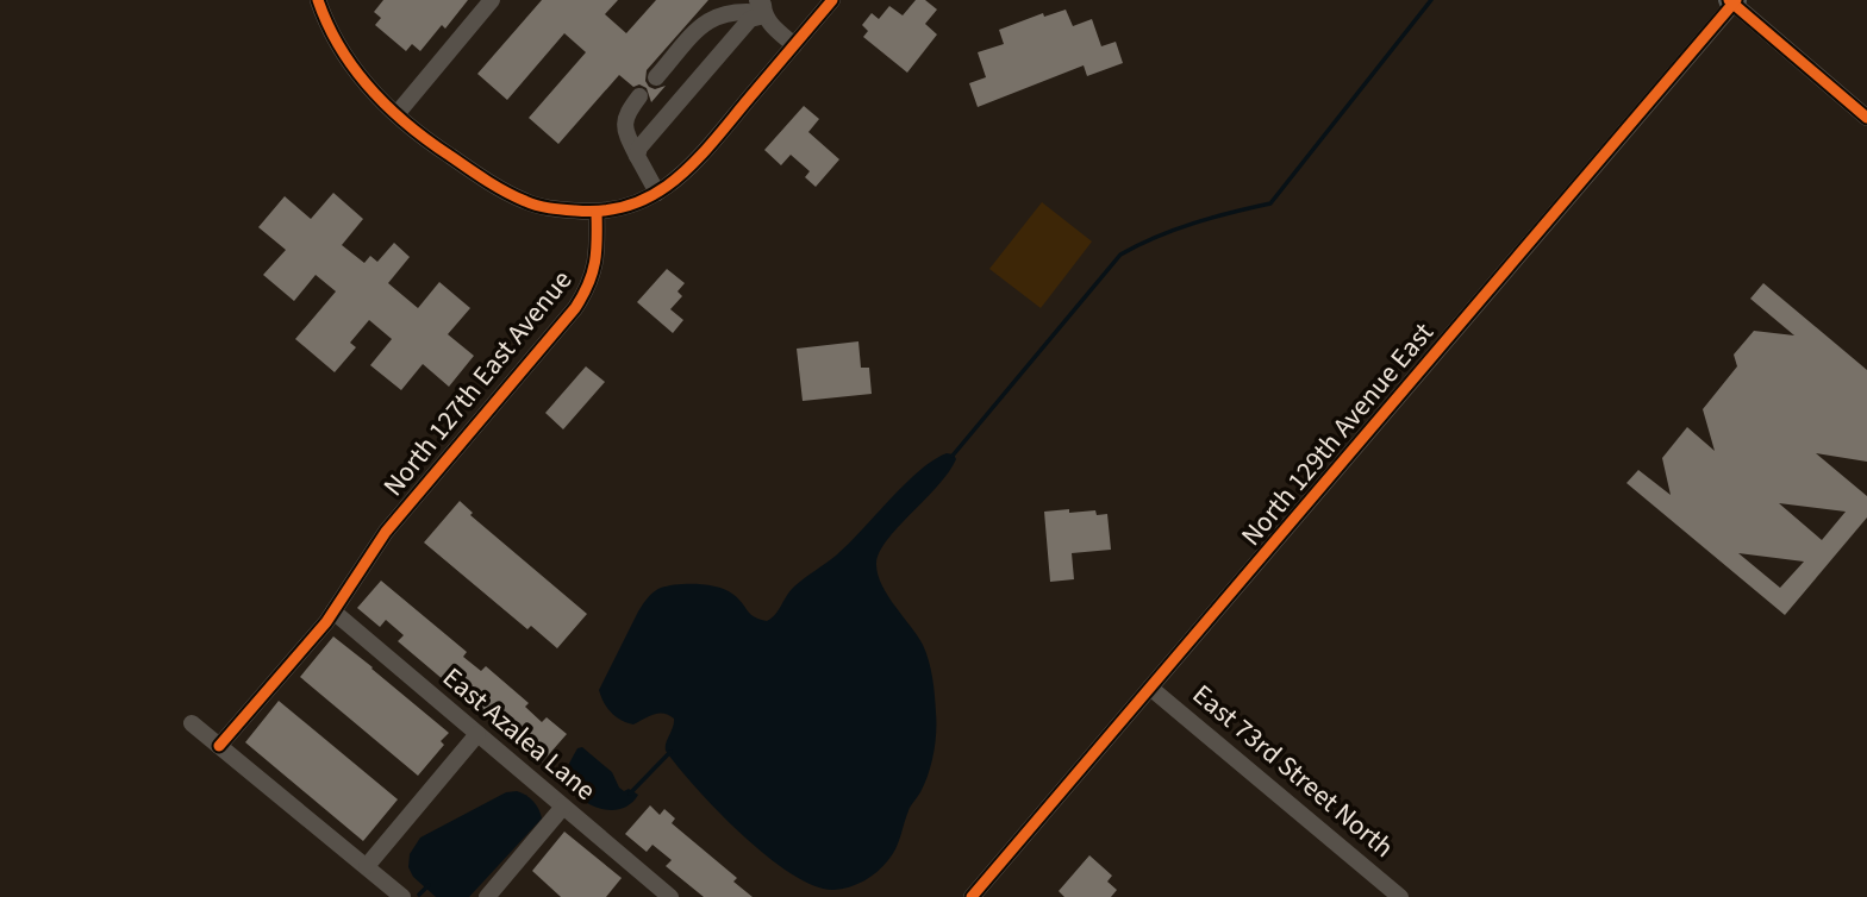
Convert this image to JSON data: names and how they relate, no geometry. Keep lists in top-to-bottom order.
{
  "streets": {
    "street": [
      "North 127th East Avenue",
      "North 129th Avenue East",
      "East Azalea Lane",
      "East 73rd Street North"
    ]
  },
  "crossings": [
    ["North 127th East Avenue", "East Azalea Lane"],
    ["North 129th Avenue East", "East 73rd Street North"]
  ]
}
